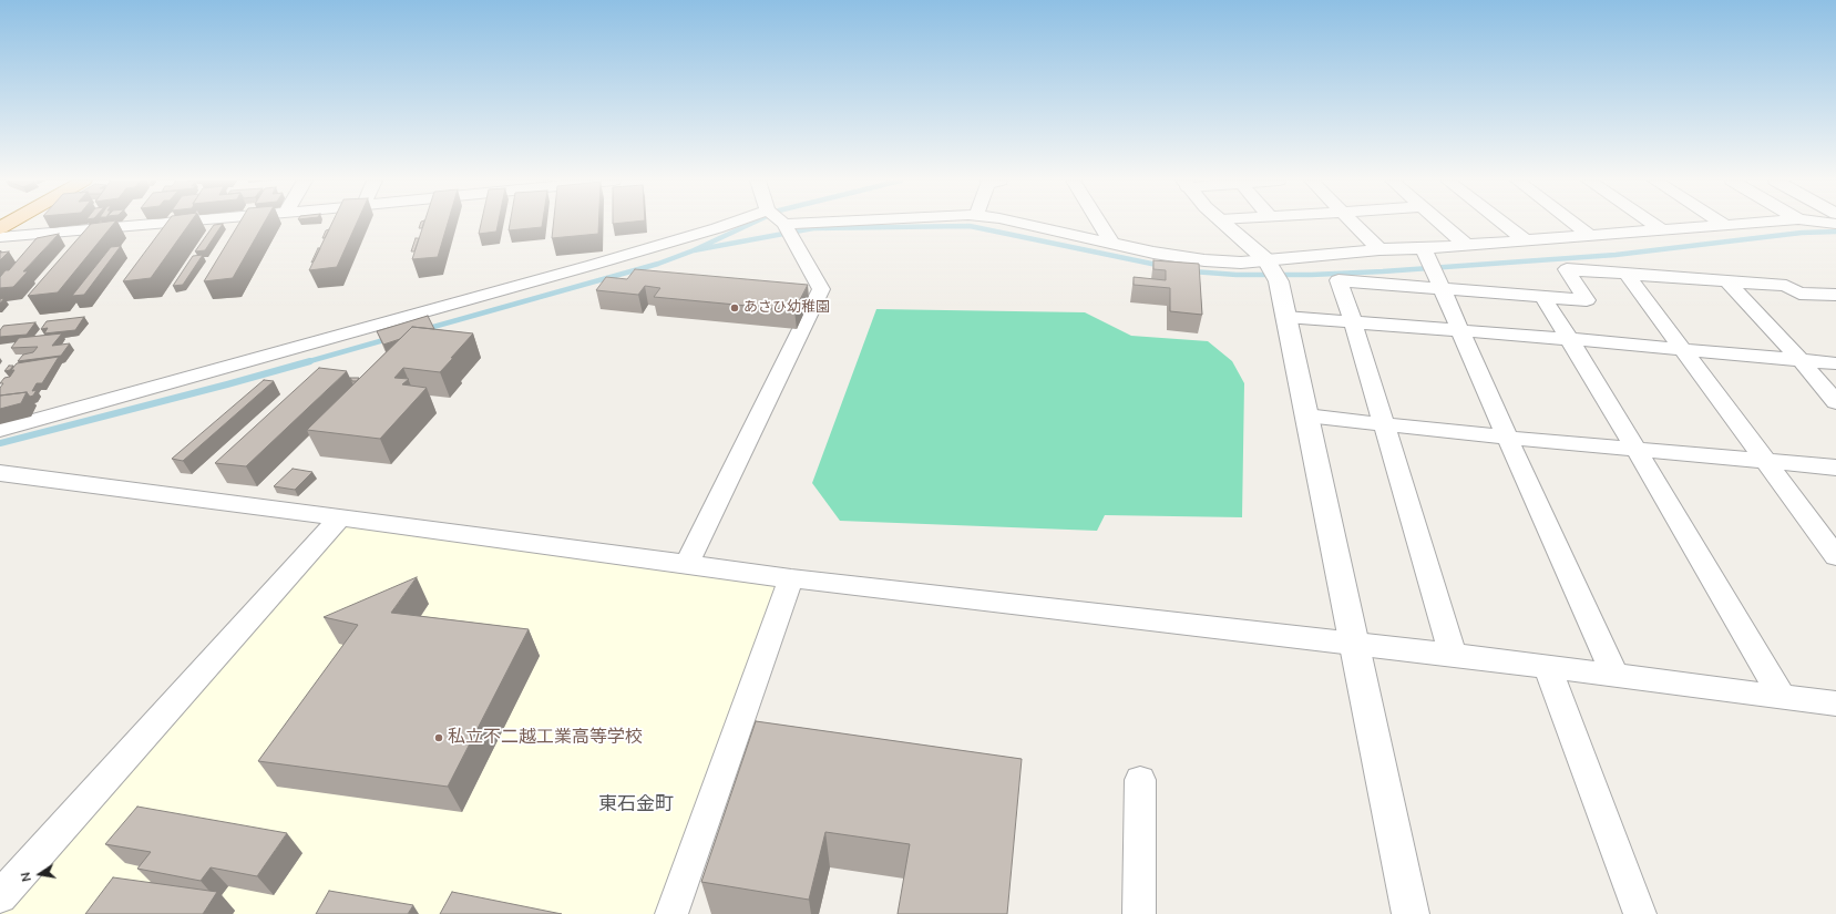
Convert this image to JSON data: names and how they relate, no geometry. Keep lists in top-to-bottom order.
{
  "districts": ["東石金町"],
  "places": ["あさひ幼稚園", "私立不二越工業高等学校"],
  "north": "left"
}
